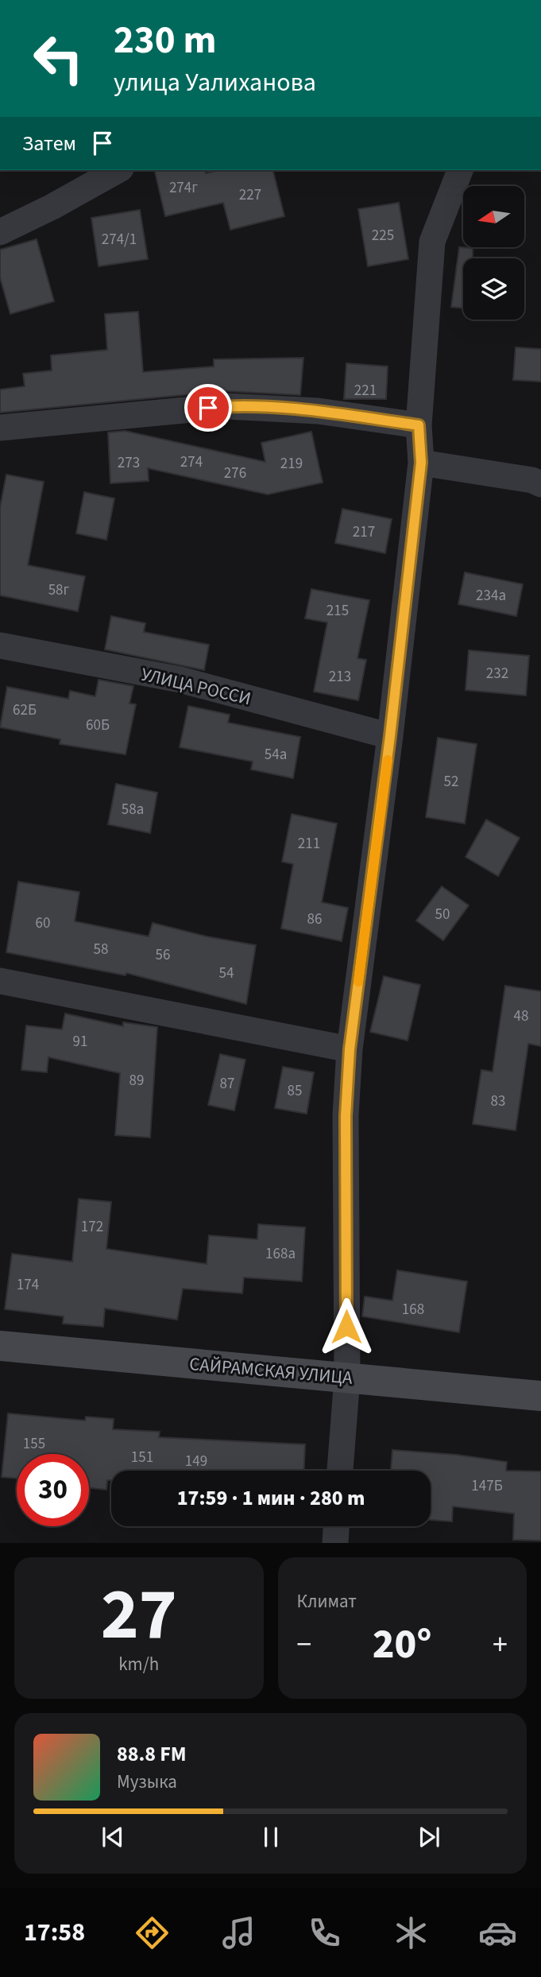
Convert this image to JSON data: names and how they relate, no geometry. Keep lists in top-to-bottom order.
{
  "streets": {
    "main road": ["САЙРАМСКАЯ УЛИЦА"],
    "street": ["УЛИЦА РОССИ"]
  },
  "house_numbers": [
    "274г",
    "227",
    "225",
    "274/1",
    "221",
    "274",
    "273",
    "219",
    "276",
    "217",
    "58г",
    "234а",
    "215",
    "232",
    "213",
    "62Б",
    "60Б",
    "54а",
    "52",
    "58а",
    "211",
    "50",
    "86",
    "60",
    "58",
    "56",
    "54",
    "48",
    "91",
    "89",
    "87",
    "85",
    "83",
    "172",
    "168а",
    "174",
    "168",
    "155",
    "151",
    "149",
    "147Б"
  ],
  "north": "left",
  "page": {
    "turn": ["230 m", "улица Уалиханова"],
    "then": "Затем",
    "limit": "30",
    "trip": "17:59 · 1 мин · 280 m",
    "tile": [
      ["27", "km/h"],
      "Климат"
    ],
    "heat": ["−", "20°", "+"],
    "song": ["88.8 FM", "Музыка"],
    "tabs": "17:58"
  }
}
